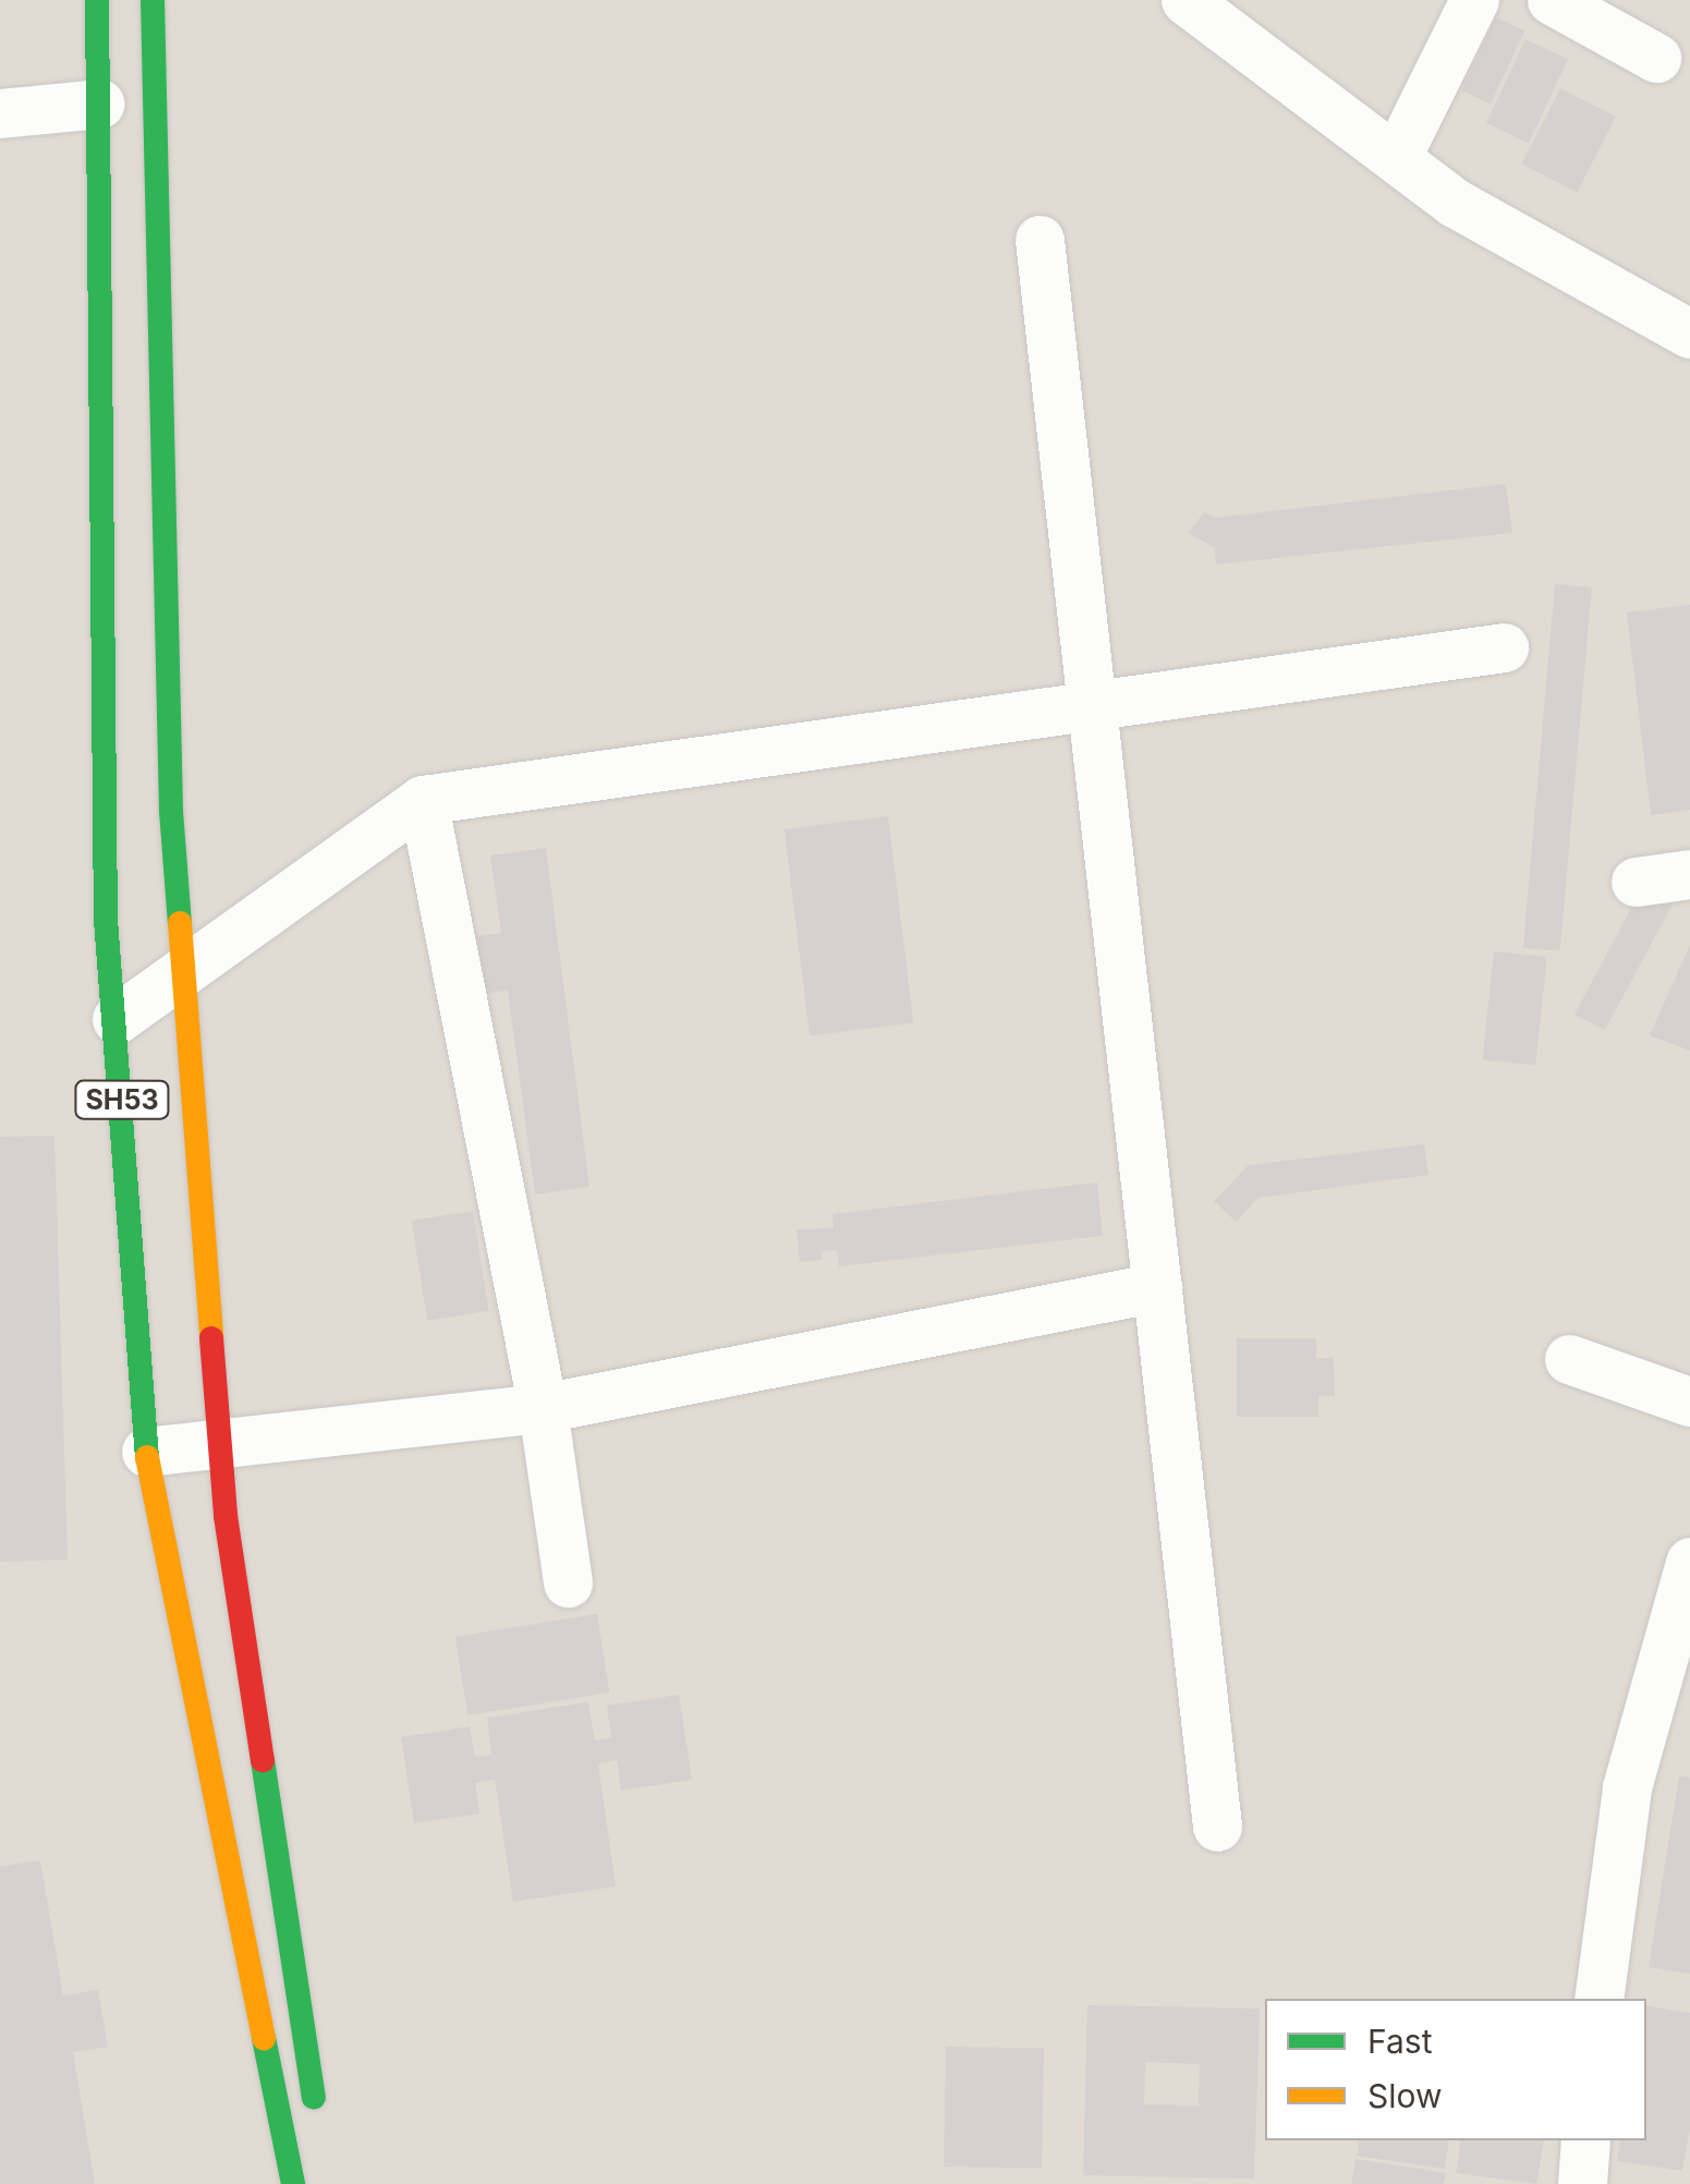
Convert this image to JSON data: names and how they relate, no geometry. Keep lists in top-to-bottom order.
{
  "streets": {
    "main road": ["SH53"]
  },
  "legend": ["Fast", "Slow"]
}
